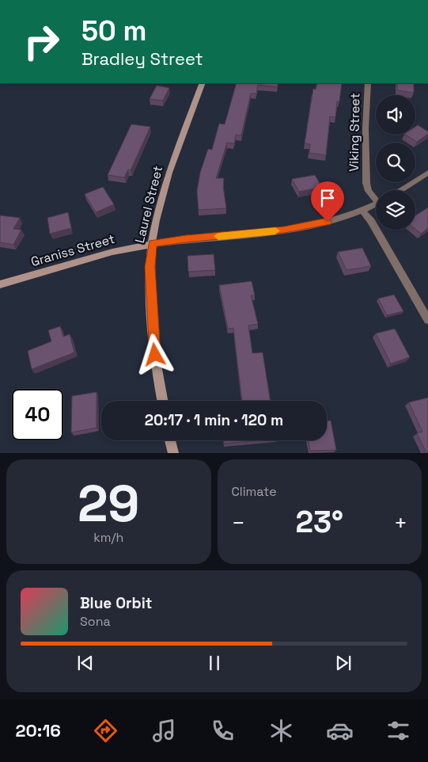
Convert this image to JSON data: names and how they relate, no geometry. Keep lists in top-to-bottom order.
{
  "streets": {
    "street": ["Viking Street", "Laurel Street", "Graniss Street"]
  },
  "crossings": [
    ["Laurel Street", "Graniss Street"]
  ],
  "page": {
    "turn": ["50 m", "Bradley Street"],
    "limit": "40",
    "trip": "20:17 · 1 min · 120 m",
    "tile": [
      ["29", "km/h"],
      "Climate"
    ],
    "heat": ["−", "23°", "+"],
    "song": ["Blue Orbit", "Sona"],
    "tabs": "20:16"
  }
}
